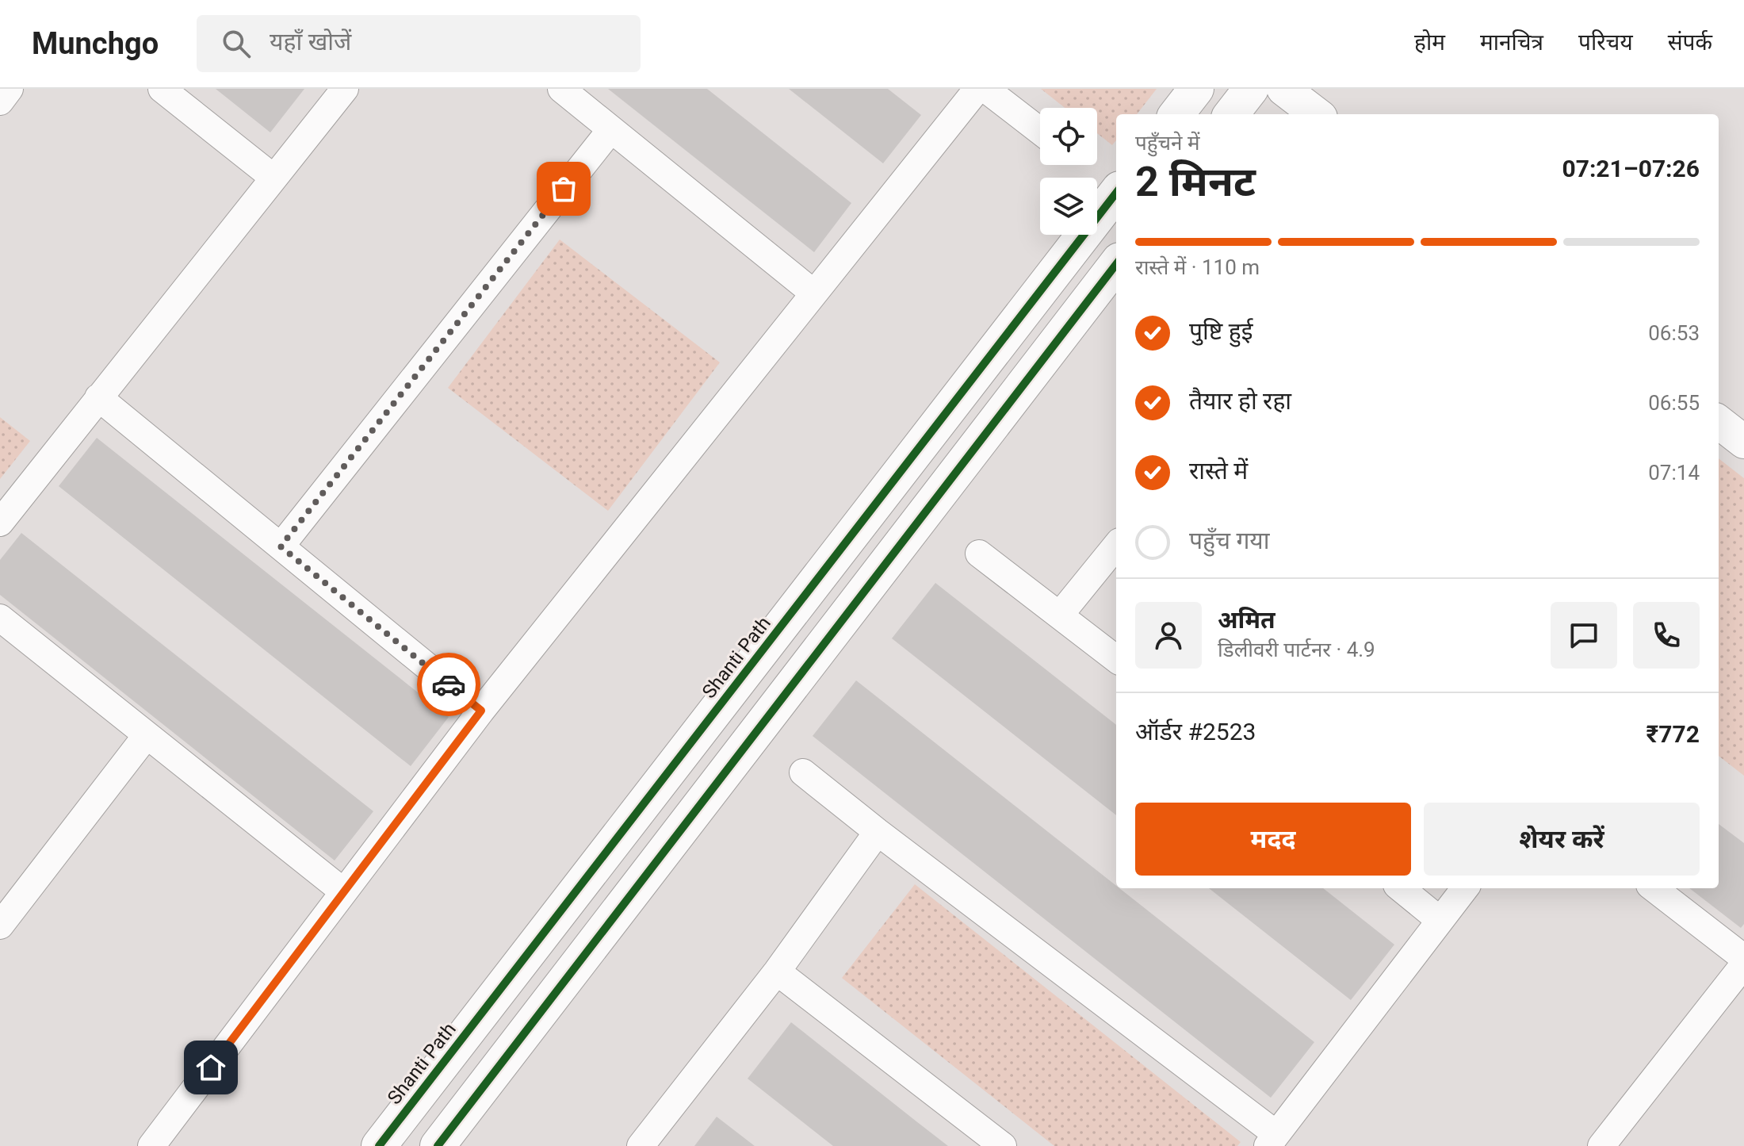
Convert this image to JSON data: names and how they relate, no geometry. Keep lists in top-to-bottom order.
{
  "streets": {
    "main road": ["Shanti Path"]
  },
  "page": {
    "header": "Munchgo",
    "search": "यहाँ खोजें",
    "nav": [
      "होम",
      "मानचित्र",
      "परिचय",
      "संपर्क"
    ],
    "heading": ["2 मिनट", "पहुँचने में", "07:21–07:26"],
    "panel": [
      "अमित",
      "डिलीवरी पार्टनर · 4.9",
      "ऑर्डर #2523",
      "₹772"
    ],
    "bar": "रास्ते में · 110 m",
    "list": [
      ["पुष्टि हुई", "06:53"],
      ["तैयार हो रहा", "06:55"],
      ["रास्ते में", "07:14"],
      "पहुँच गया"
    ],
    "buttons": ["मदद", "शेयर करें"]
  }
}
